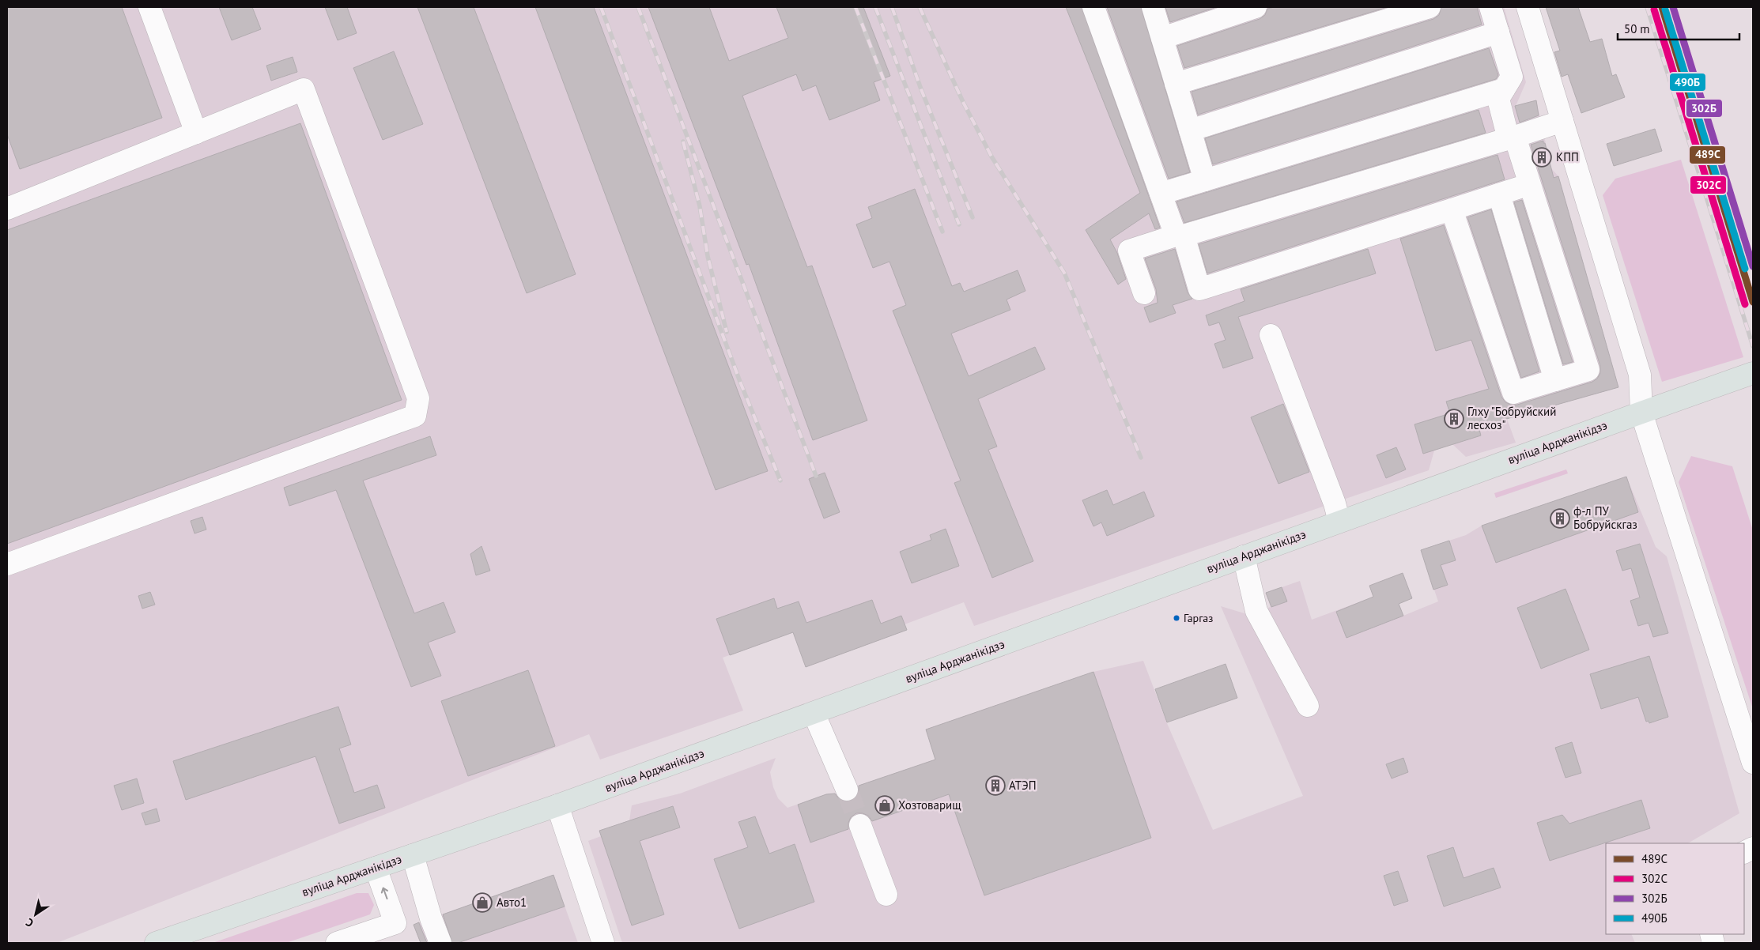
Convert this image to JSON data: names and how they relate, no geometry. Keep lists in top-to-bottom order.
{
  "streets": {
    "main road": ["вуліца Арджанікідзэ"]
  },
  "places": {
    "building": [
      "КПП",
      "Глху \"Бобруйский лесхоз\"",
      "ф-л ПУ Бобруйскгаз",
      "АТЭП"
    ],
    "other": ["Гаргаз"],
    "shop": ["Хозтоварищ", "Авто1"]
  },
  "lines": [
    "transit line 489С",
    "transit line 302Б",
    "transit line 302С",
    "transit line 490Б"
  ],
  "legend": [
    "489С",
    "302С",
    "302Б",
    "490Б"
  ],
  "scale_bar": "50 m",
  "north": "bottom left"
}
